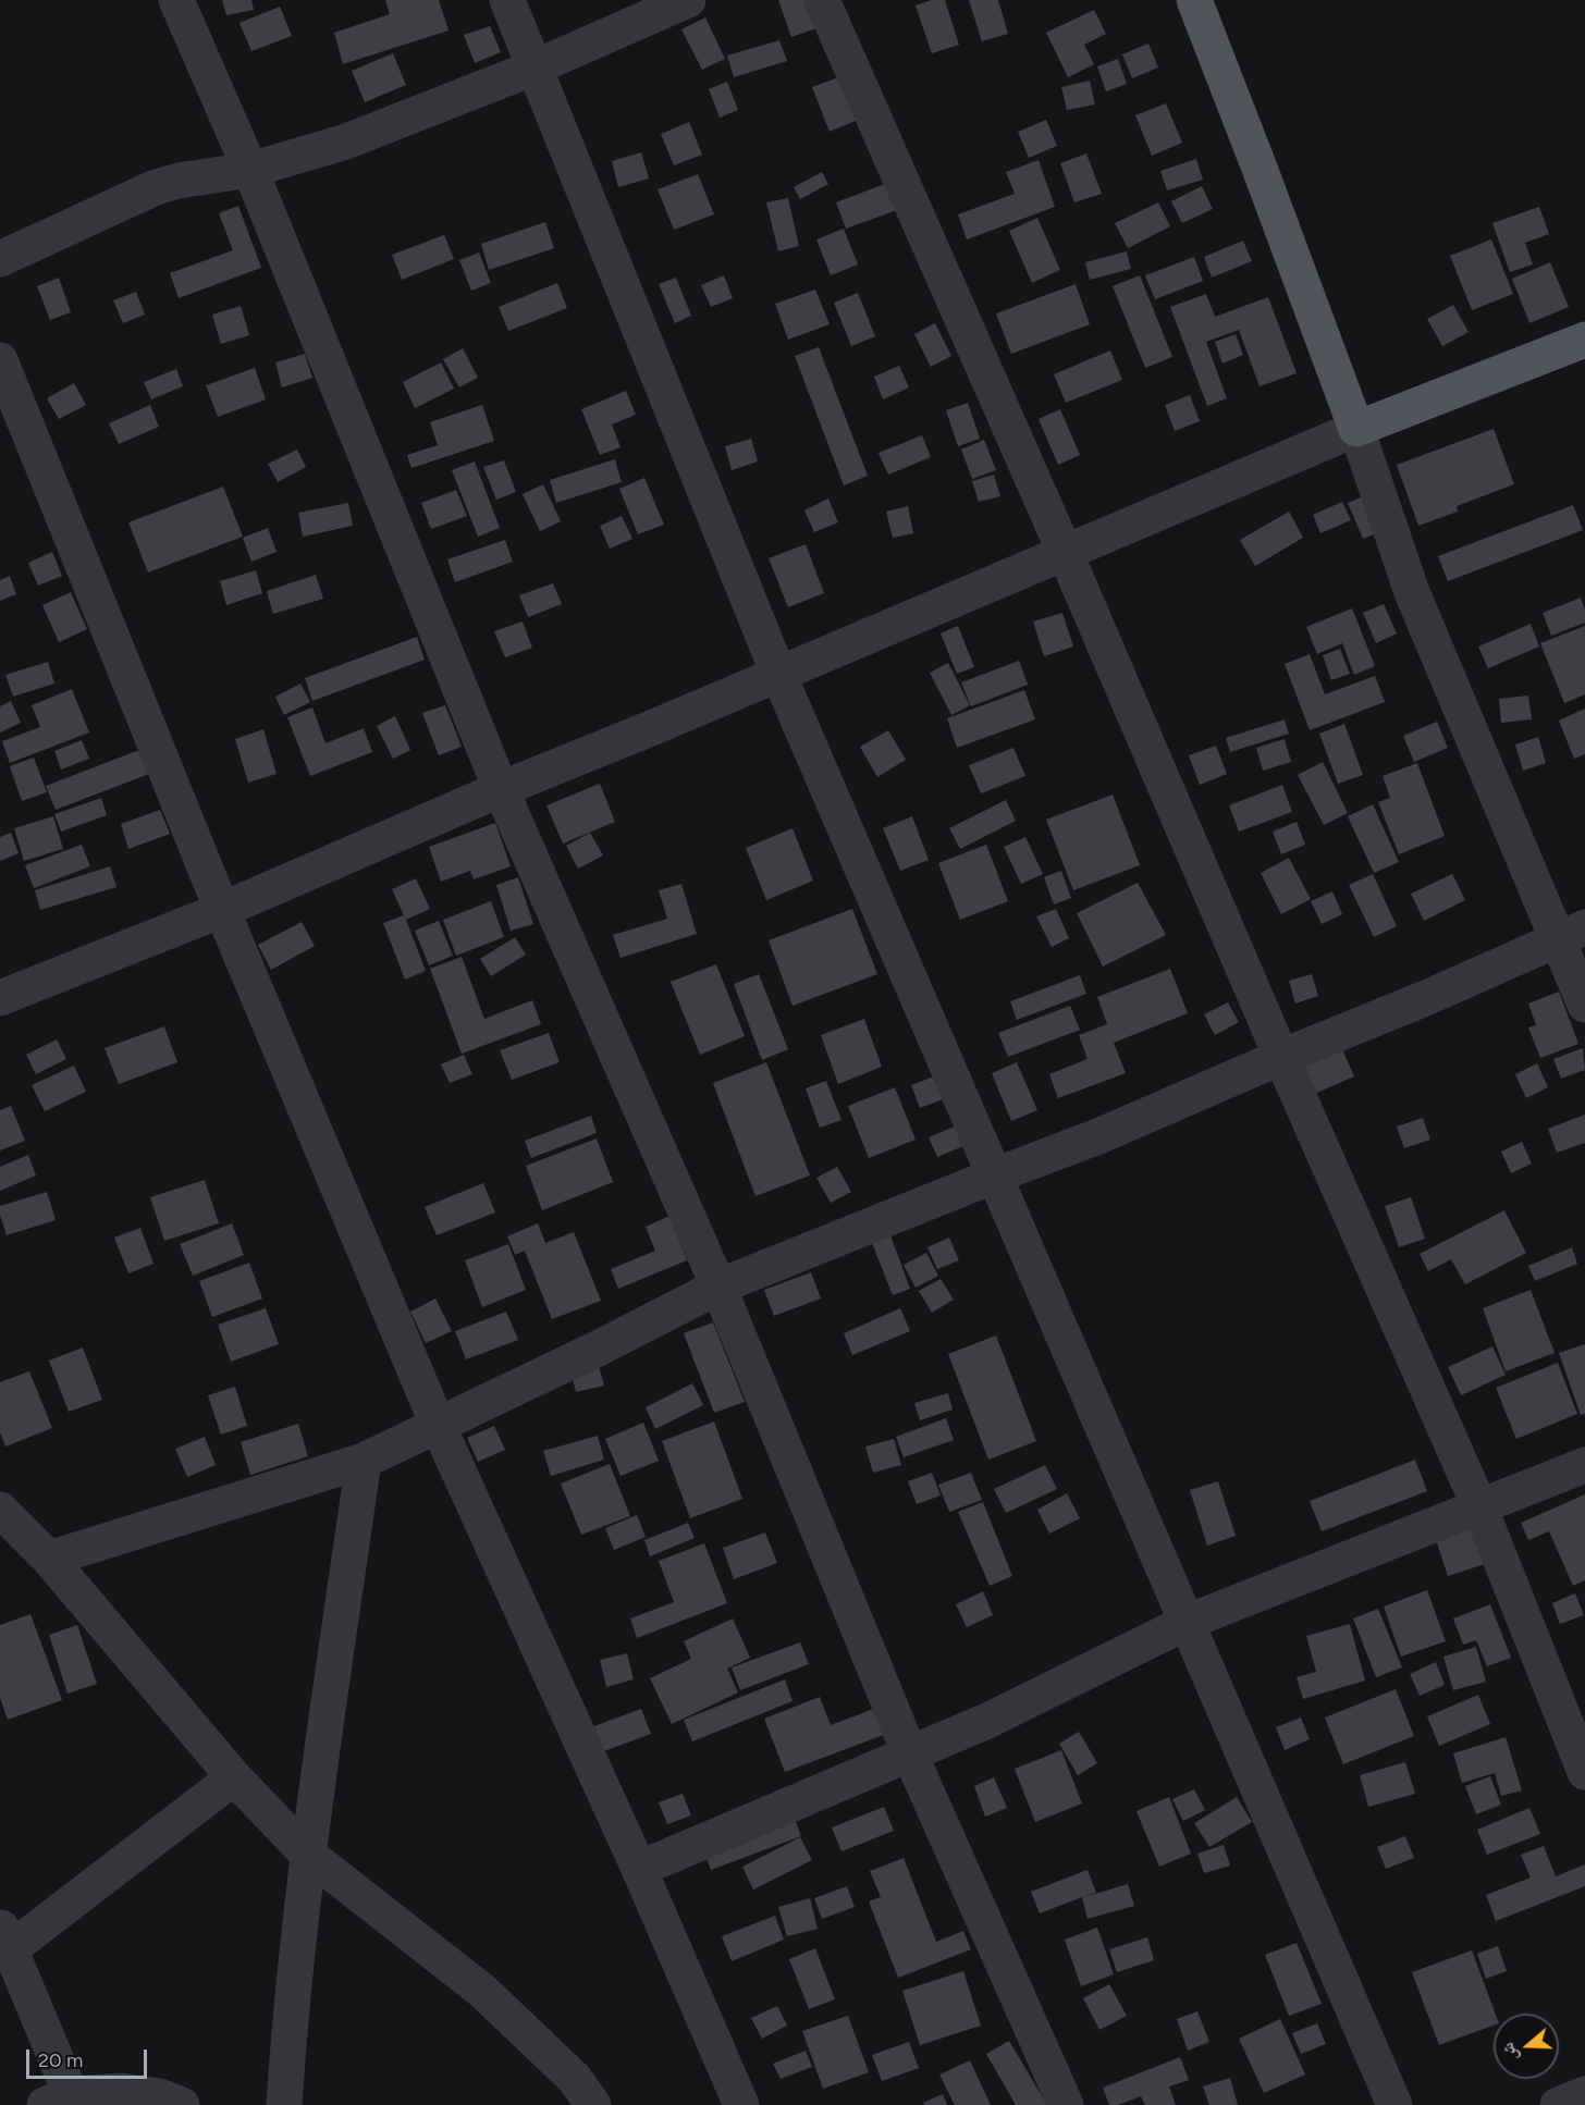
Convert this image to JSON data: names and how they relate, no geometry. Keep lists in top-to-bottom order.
{
  "scale_bar": "20 m",
  "north": "left"
}
